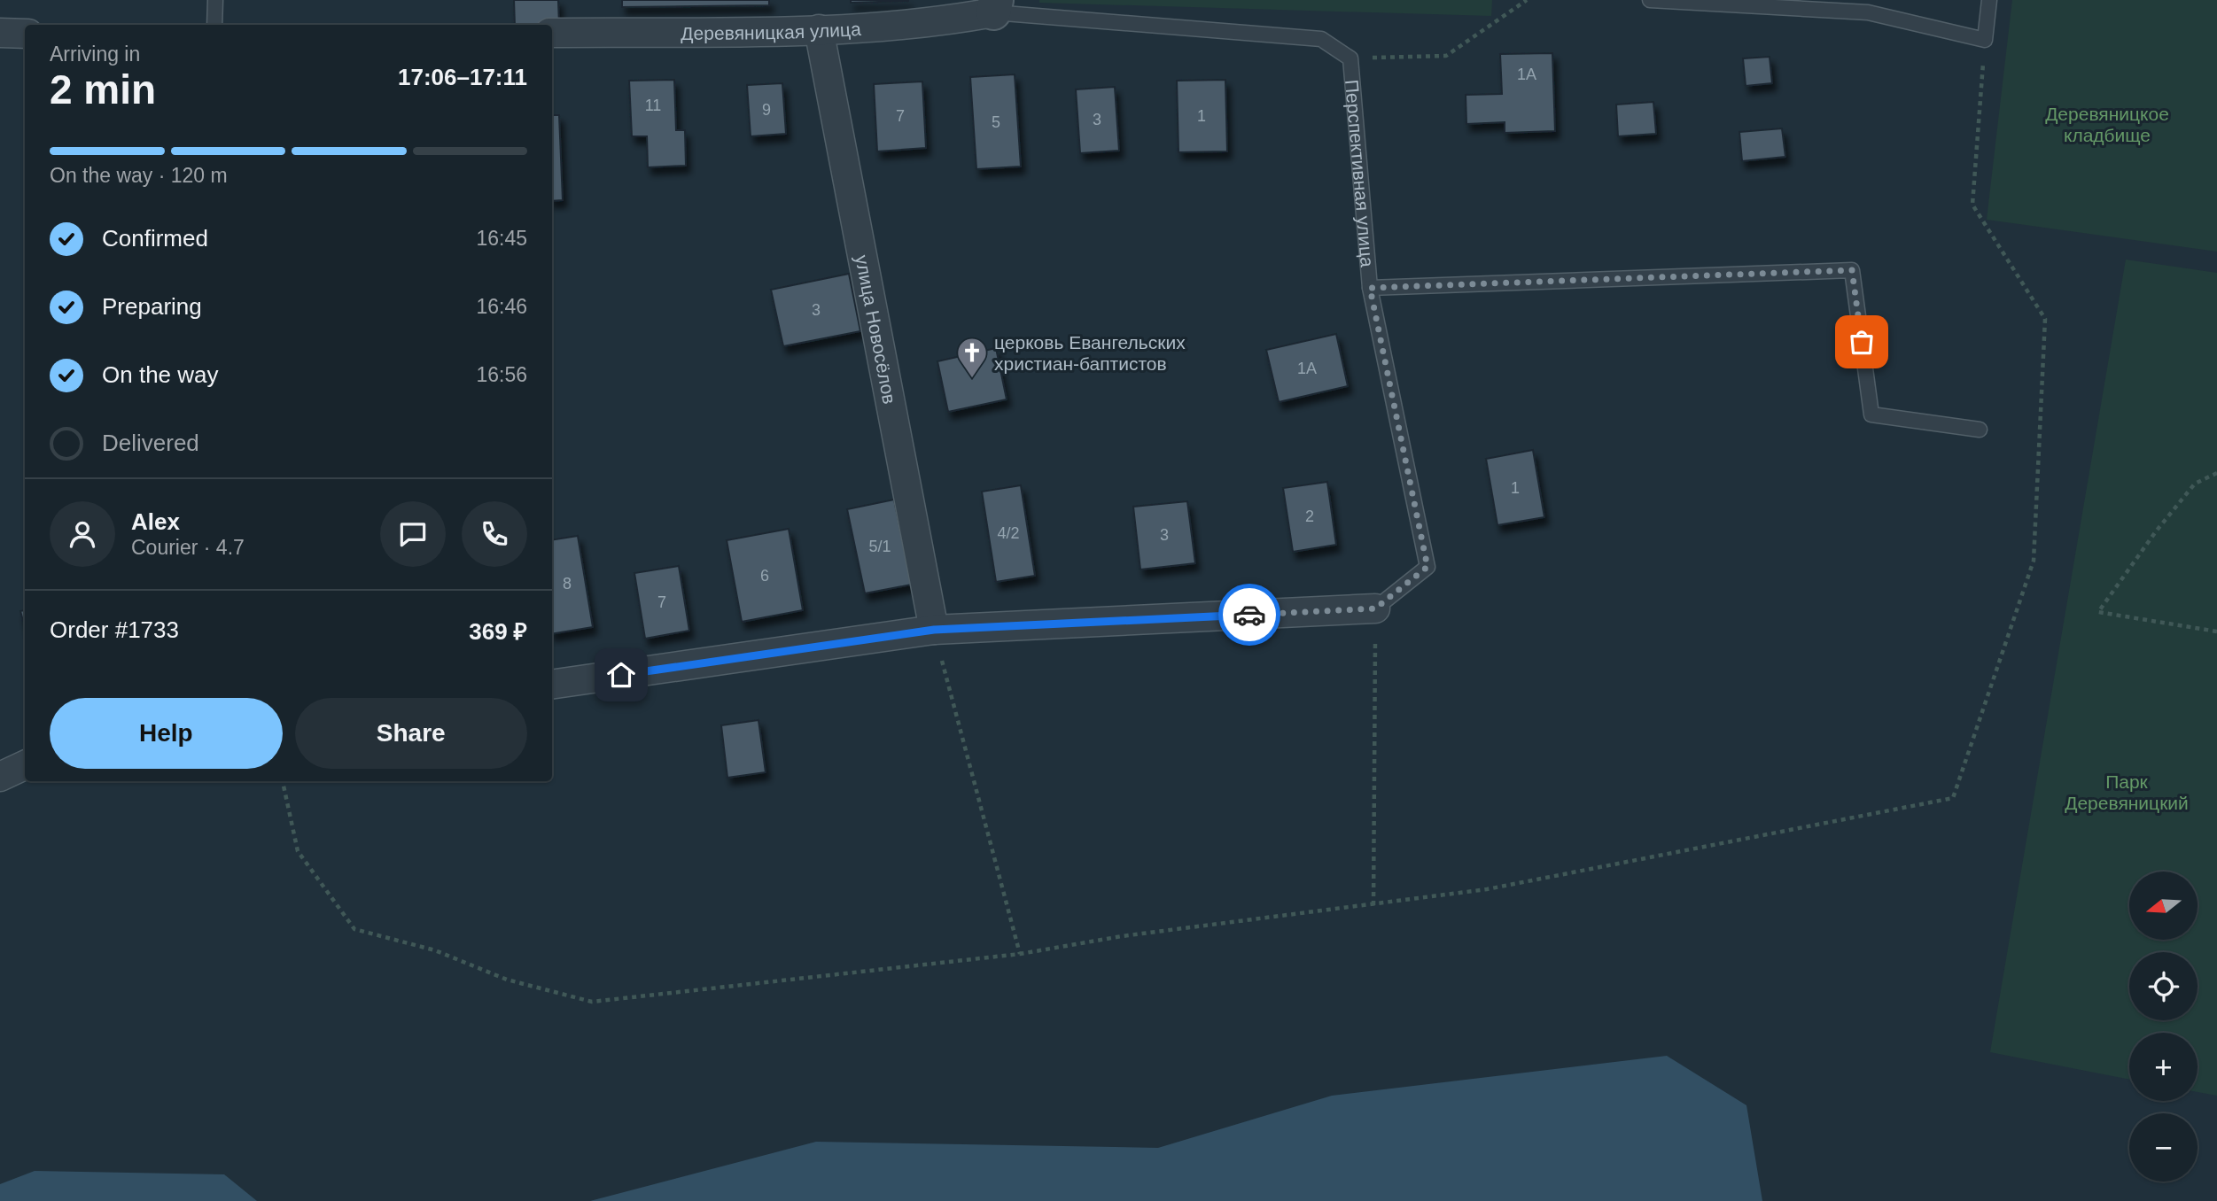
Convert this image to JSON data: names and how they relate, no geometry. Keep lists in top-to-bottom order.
{
  "streets": {
    "street": ["Деревяницкая улица", "улица Новосёлов"],
    "lane": ["Перспективная улица"]
  },
  "crossings": [
    ["Деревяницкая улица", "Перспективная улица"],
    ["Деревяницкая улица", "улица Новосёлов"]
  ],
  "parks": ["Деревяницкое кладбище", "Парк Деревяницкий"],
  "places": {
    "church": ["церковь Евангельских христиан-баптистов"]
  },
  "house_numbers": [
    "1А",
    "11",
    "9",
    "7",
    "1",
    "3",
    "5",
    "3",
    "1А",
    "1",
    "2",
    "4/2",
    "3",
    "5/1",
    "6",
    "8",
    "7"
  ],
  "north": "left",
  "page": {
    "heading": ["2 min", "Arriving in", "17:06–17:11"],
    "panel": [
      "Alex",
      "Courier · 4.7",
      "Order #1733",
      "369 ₽"
    ],
    "bar": "On the way · 120 m",
    "list": [
      ["Confirmed", "16:45"],
      ["Preparing", "16:46"],
      ["On the way", "16:56"],
      "Delivered"
    ],
    "buttons": ["Help", "Share"],
    "map_buttons": ["+", "−"]
  }
}
